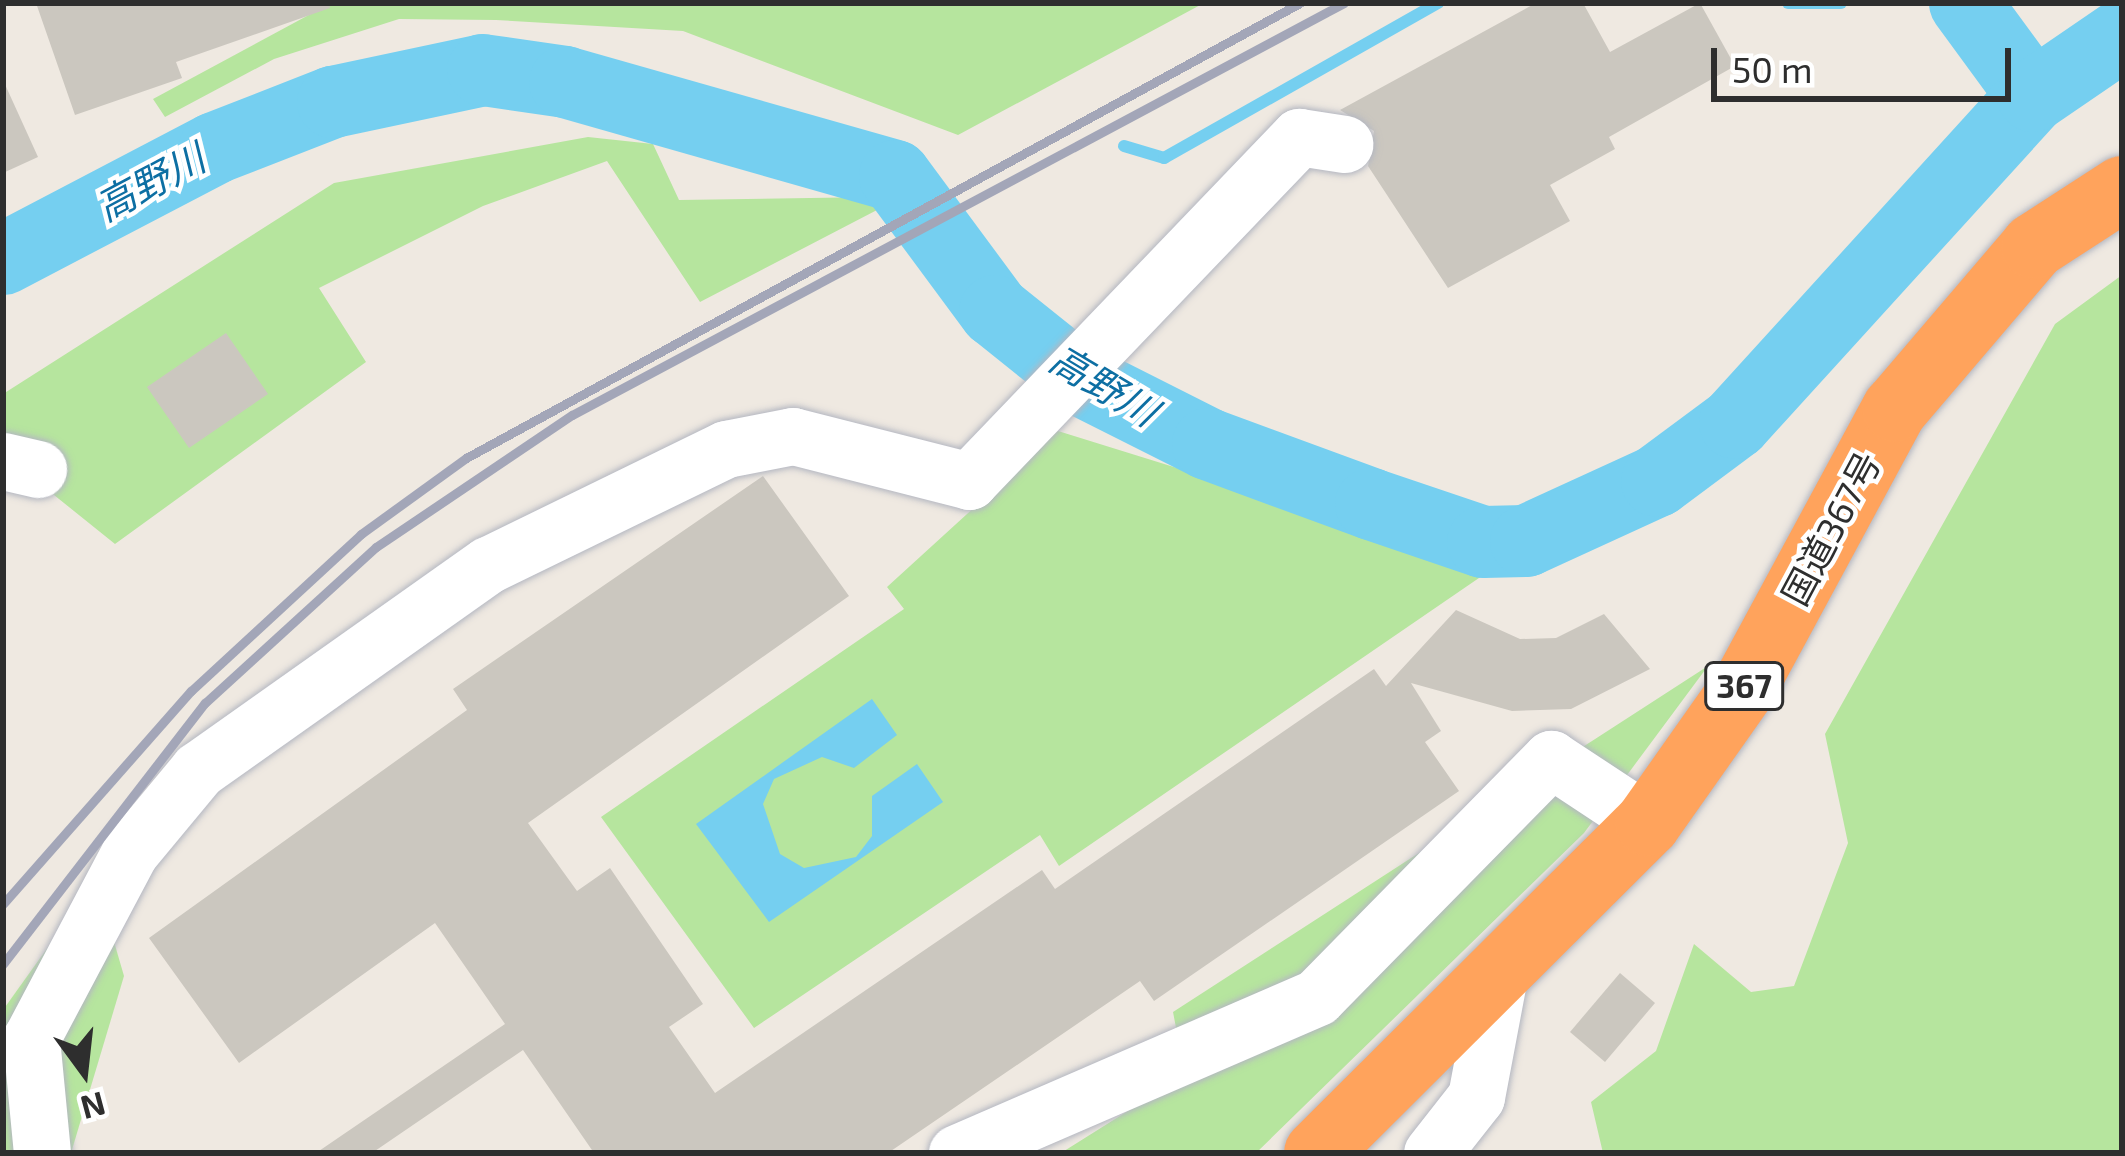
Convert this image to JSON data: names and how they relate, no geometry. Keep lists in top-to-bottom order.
{
  "streets": {
    "highway": ["国道367号", "367"]
  },
  "water": ["高野川"],
  "scale_bar": "50 m",
  "north": "bottom"
}
